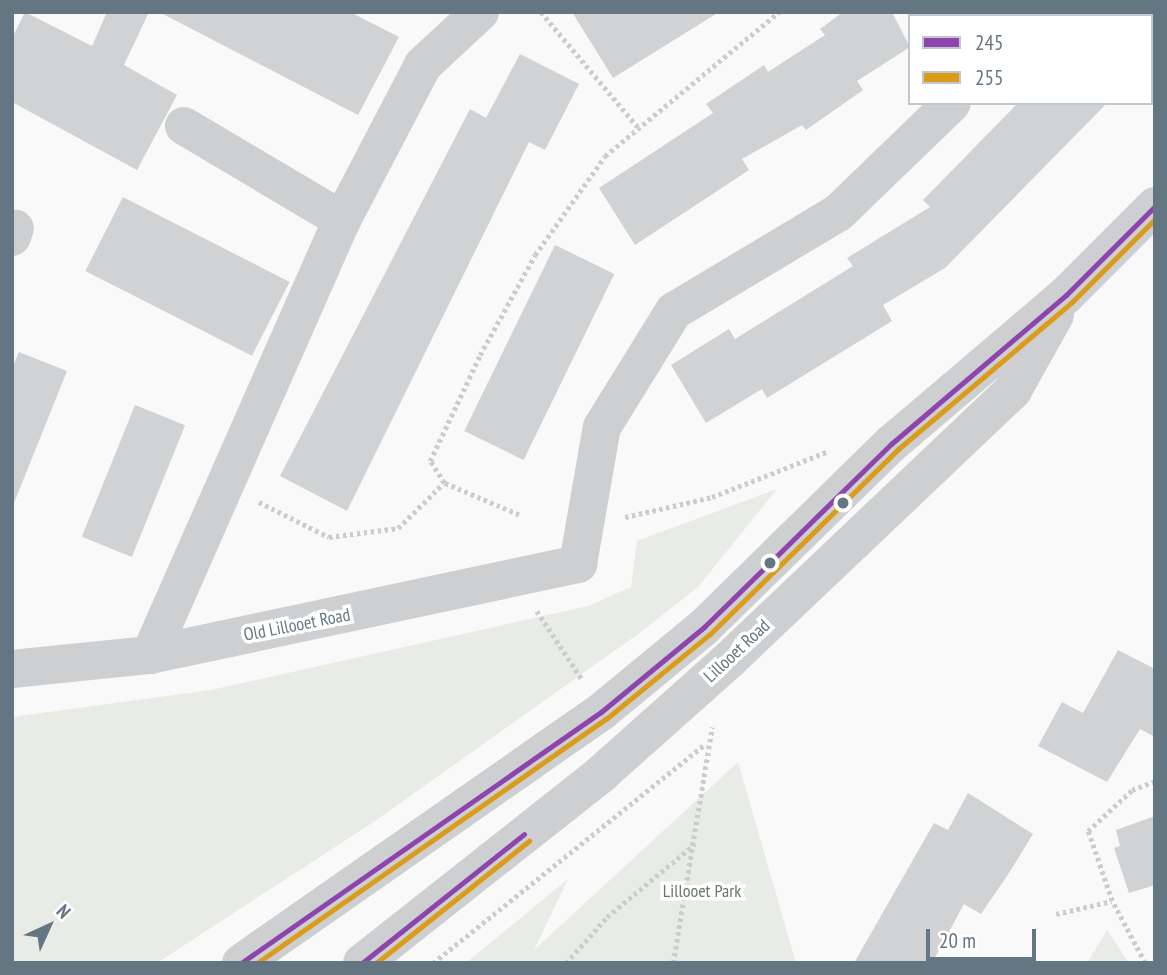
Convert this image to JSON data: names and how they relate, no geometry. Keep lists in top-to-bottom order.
{
  "streets": {
    "street": ["Old Lillooet Road", "Lillooet Road"]
  },
  "parks": ["Lillooet Park"],
  "lines": ["transit line 245", "transit line 255"],
  "legend": ["245", "255"],
  "scale_bar": "20 m",
  "north": "top right"
}
